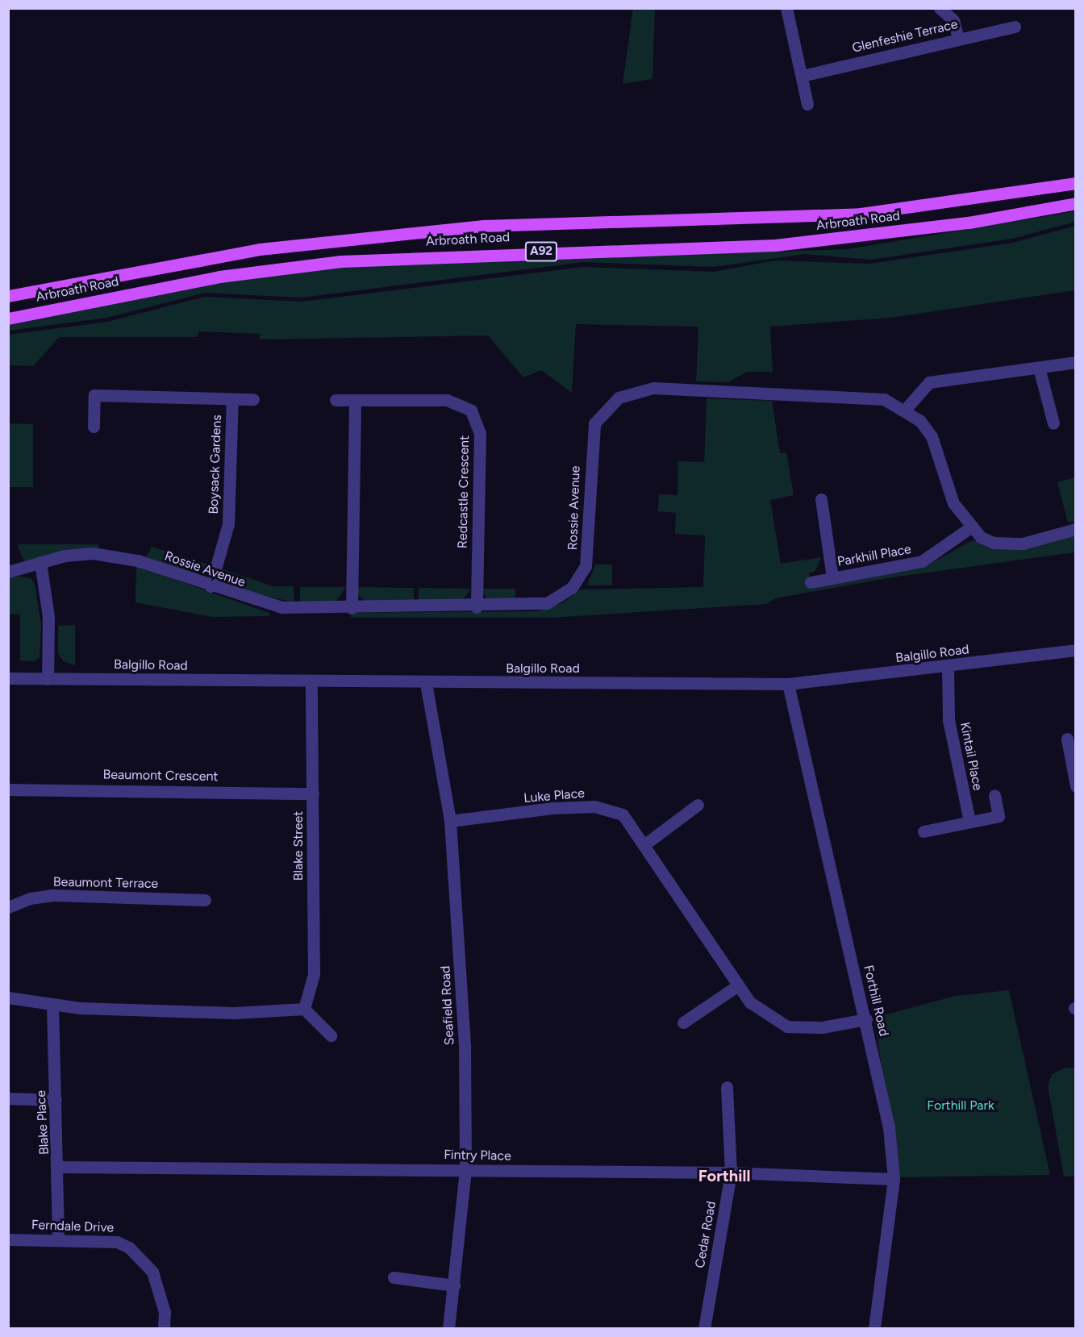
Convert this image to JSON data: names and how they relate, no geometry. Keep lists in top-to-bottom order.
{
  "streets": {
    "main road": ["Arbroath Road", "A92"],
    "street": [
      "Glenfeshie Terrace",
      "Boysack Gardens",
      "Redcastle Crescent",
      "Rossie Avenue",
      "Parkhill Place",
      "Balgillo Road",
      "Kintail Place",
      "Beaumont Crescent",
      "Luke Place",
      "Blake Street",
      "Beaumont Terrace",
      "Forthill Road",
      "Seafield Road",
      "Blake Place",
      "Fintry Place",
      "Ferndale Drive",
      "Cedar Road"
    ]
  },
  "crossings": [
    ["Boysack Gardens", "Rossie Avenue"],
    ["Redcastle Crescent", "Rossie Avenue"],
    ["Rossie Avenue", "Parkhill Place"],
    ["Balgillo Road", "Kintail Place"],
    ["Balgillo Road", "Blake Street"],
    ["Balgillo Road", "Forthill Road"],
    ["Balgillo Road", "Seafield Road"],
    ["Beaumont Crescent", "Blake Street"],
    ["Luke Place", "Forthill Road"],
    ["Luke Place", "Seafield Road"],
    ["Forthill Road", "Fintry Place"],
    ["Seafield Road", "Fintry Place"],
    ["Blake Place", "Fintry Place"],
    ["Blake Place", "Ferndale Drive"],
    ["Fintry Place", "Cedar Road"]
  ],
  "districts": ["Forthill"],
  "parks": ["Forthill Park"]
}
